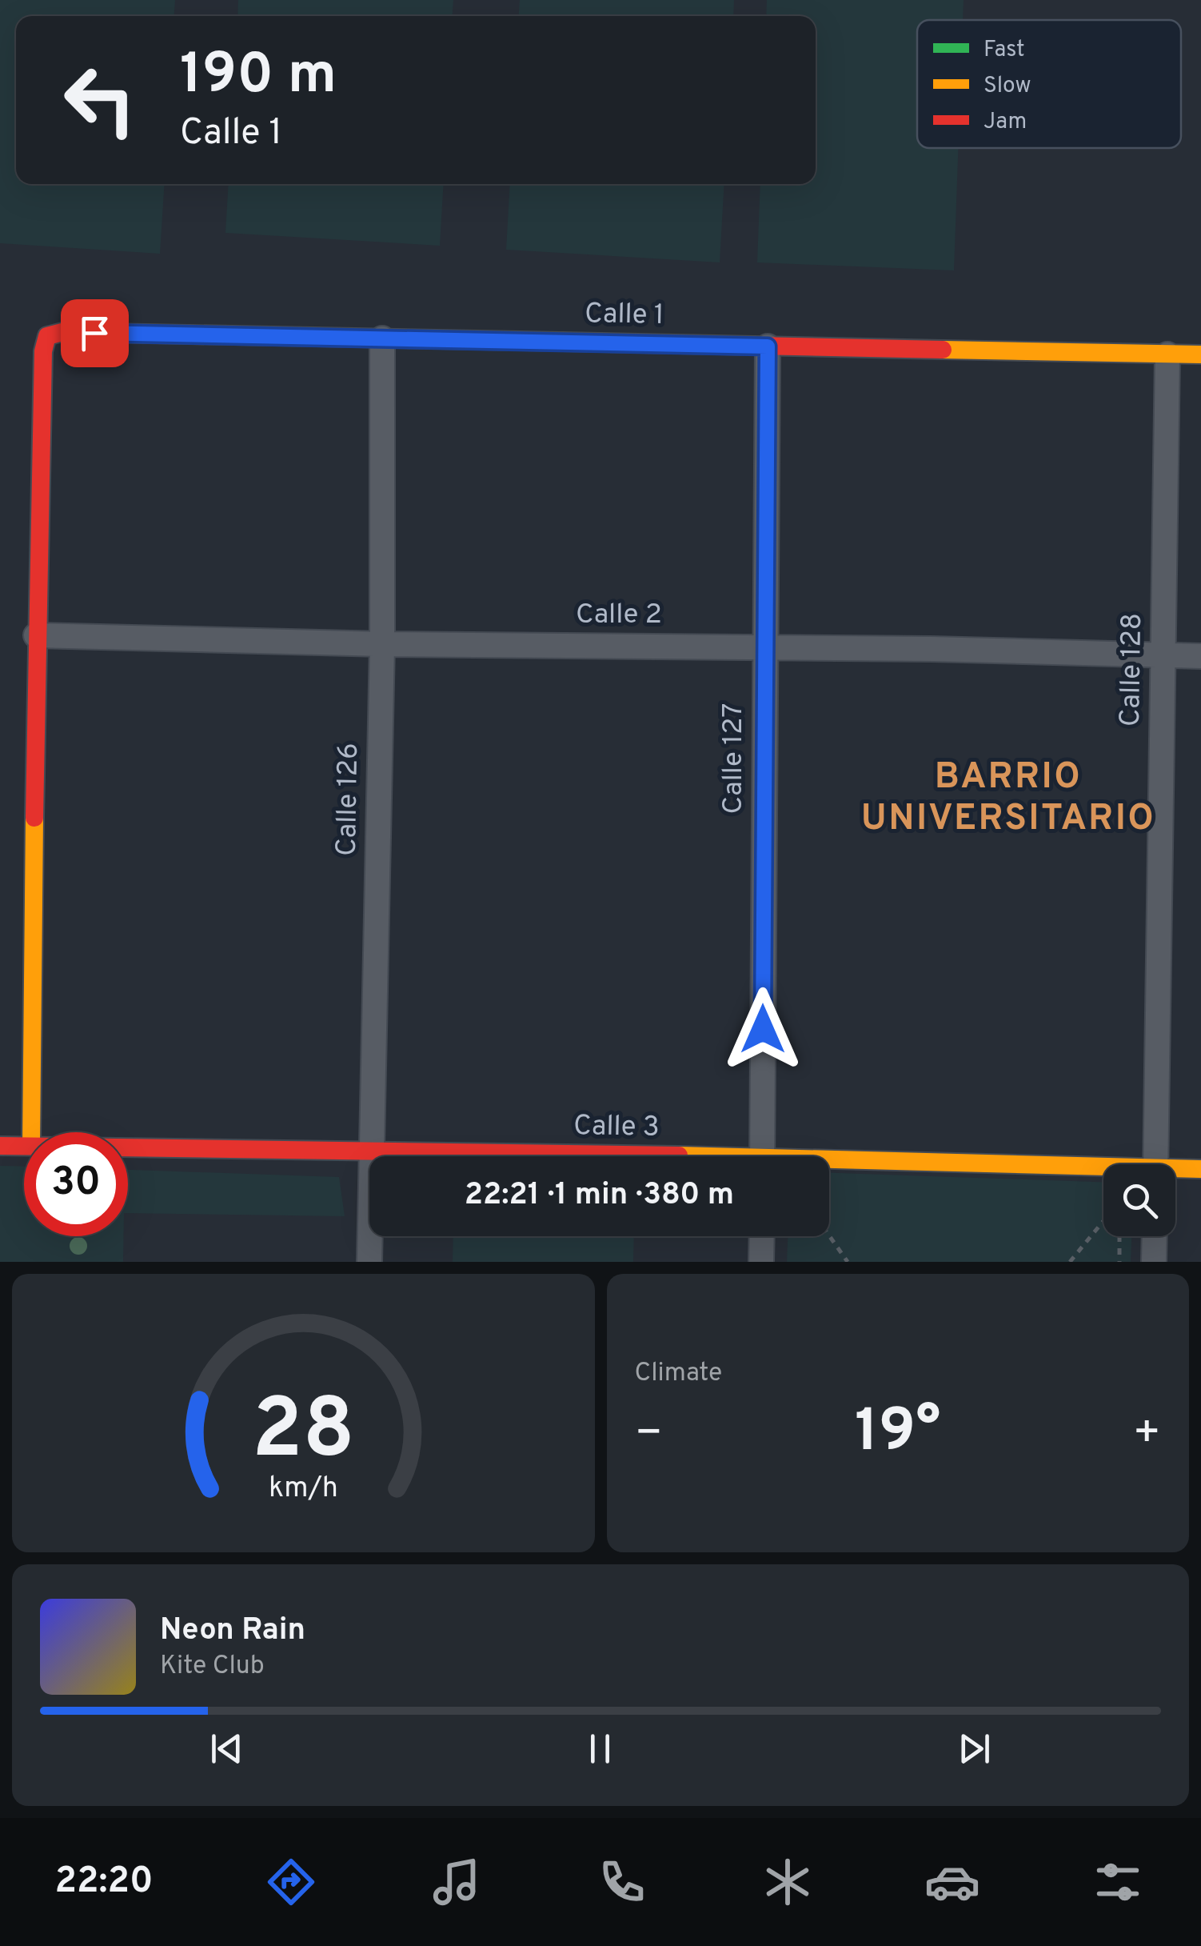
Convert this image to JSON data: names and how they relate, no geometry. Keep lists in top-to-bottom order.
{
  "streets": {
    "street": [
      "Calle 1",
      "Calle 2",
      "Calle 128",
      "Calle 127",
      "Calle 126",
      "Calle 3"
    ]
  },
  "crossings": [
    ["Calle 1", "Calle 2"],
    ["Calle 1", "Calle 128"],
    ["Calle 1", "Calle 127"],
    ["Calle 1", "Calle 126"],
    ["Calle 2", "Calle 128"],
    ["Calle 2", "Calle 127"],
    ["Calle 2", "Calle 126"],
    ["Calle 126", "Calle 3"]
  ],
  "districts": ["BARRIO UNIVERSITARIO"],
  "legend": ["Fast", "Slow", "Jam"],
  "page": {
    "turn": ["190 m", "Calle 1"],
    "limit": "30",
    "trip": "22:21 · 1 min · 380 m",
    "tile": "Climate",
    "heat": ["−", "19°", "+"],
    "song": ["Neon Rain", "Kite Club"],
    "tabs": "22:20",
    "gauge": ["28", "km/h"]
  }
}
